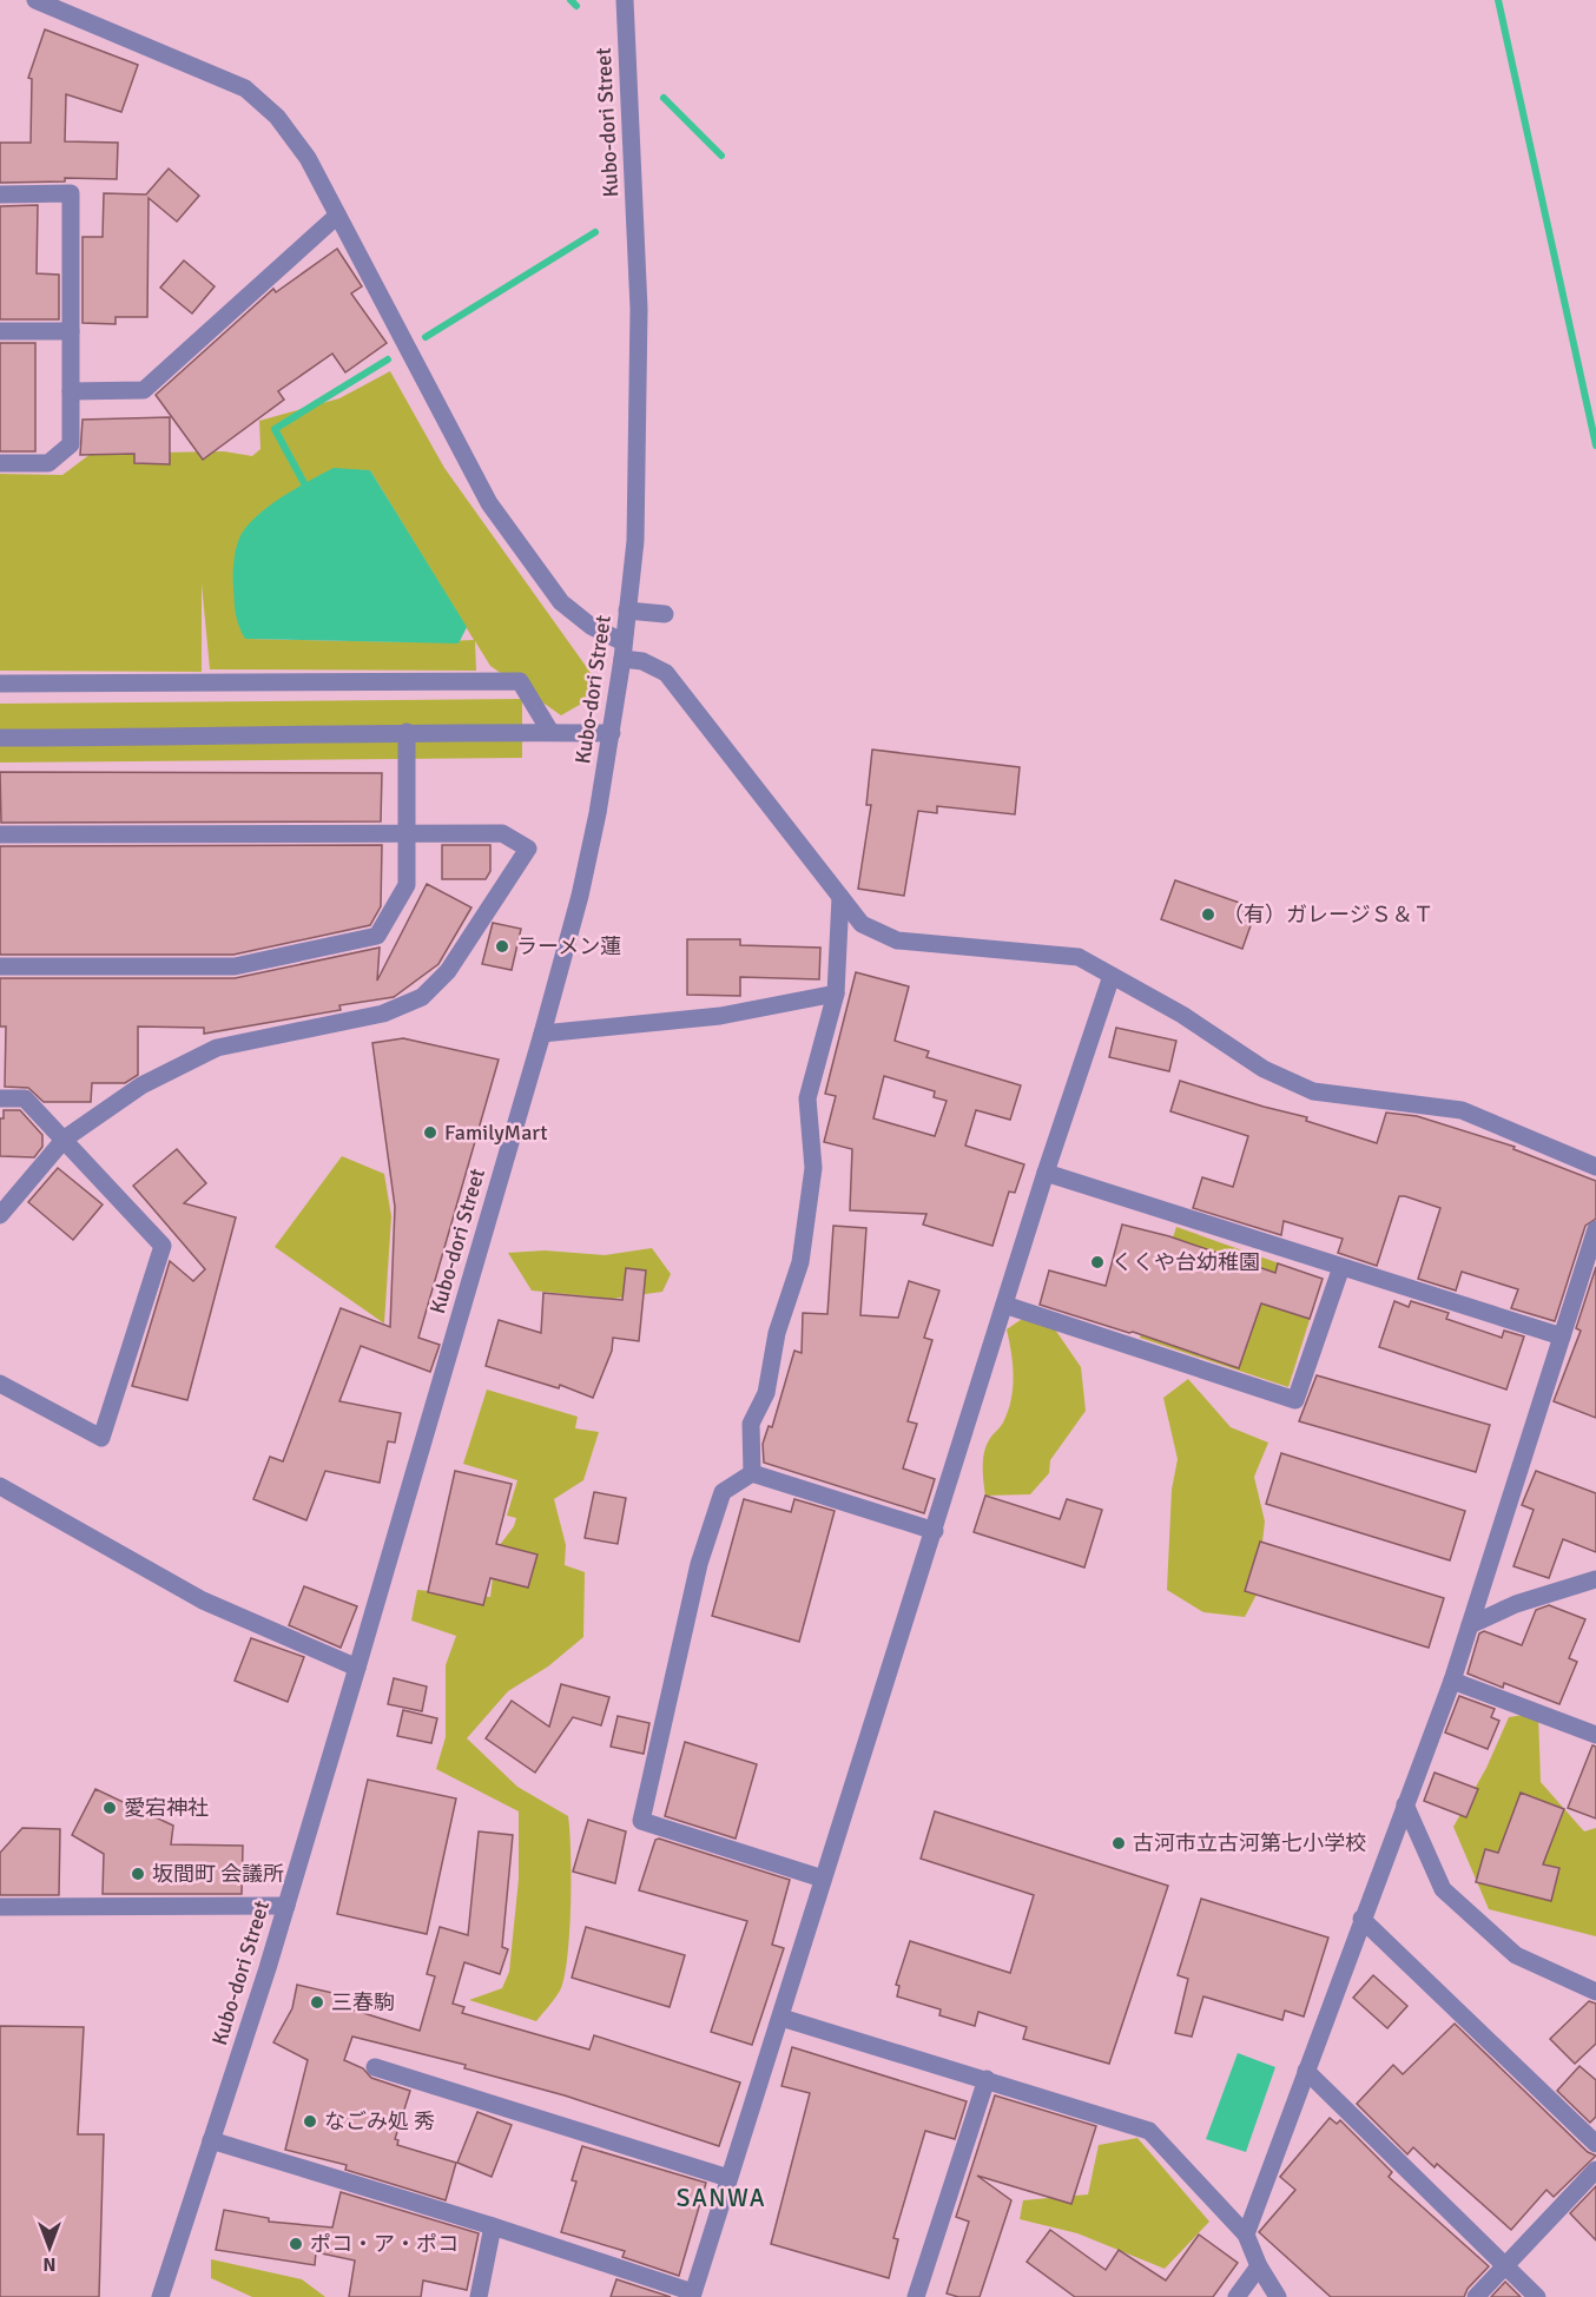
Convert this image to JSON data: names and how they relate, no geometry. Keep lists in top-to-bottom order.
{
  "streets": {
    "street": ["Kubo-dori Street"]
  },
  "districts": ["SANWA"],
  "places": [
    "（有）ガレージＳ＆Ｔ",
    "ラーメン蓮",
    "FamilyMart",
    "くくや台幼稚園",
    "愛宕神社",
    "古河市立古河第七小学校",
    "坂間町 会議所",
    "三春駒",
    "なごみ処 秀",
    "ポコ・ア・ポコ"
  ],
  "north": "bottom"
}
